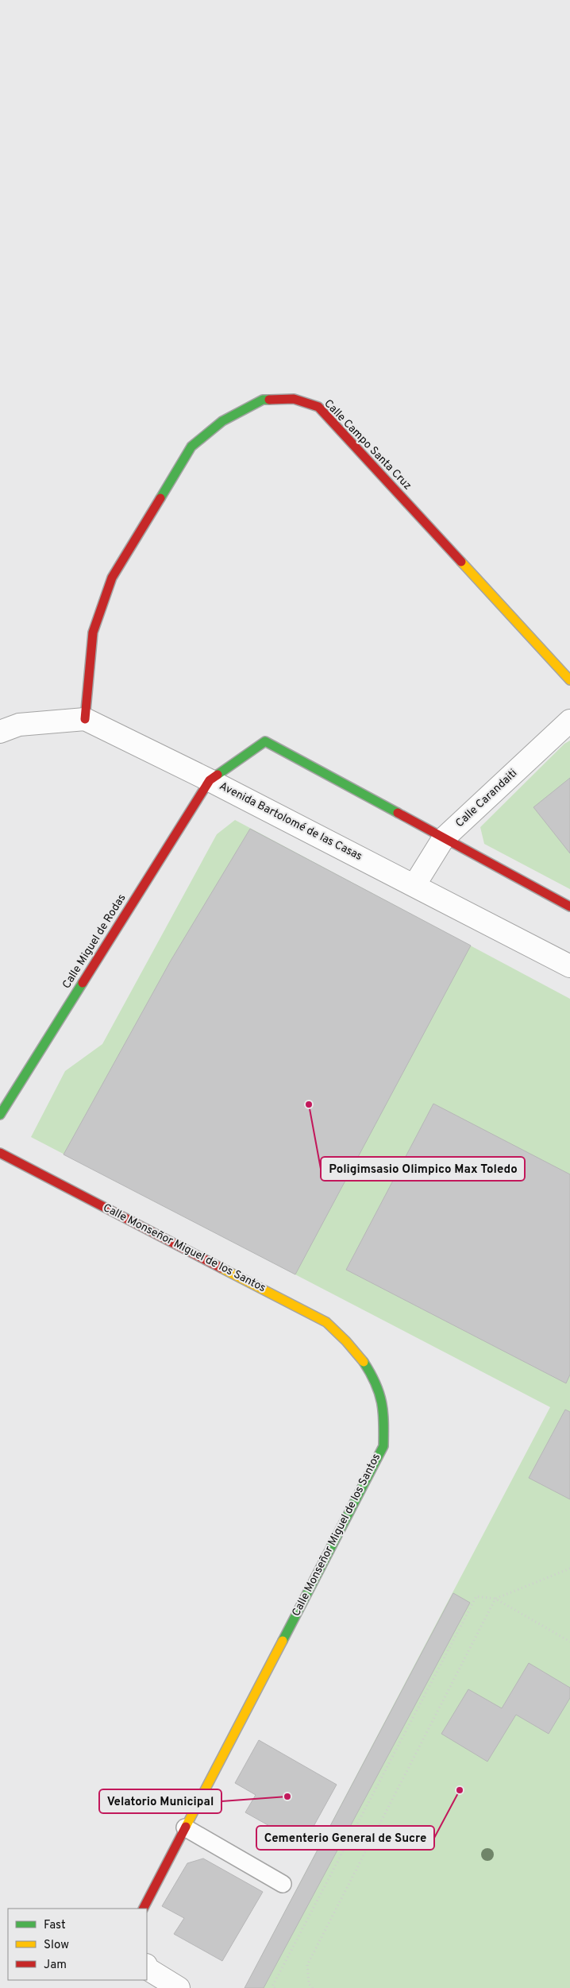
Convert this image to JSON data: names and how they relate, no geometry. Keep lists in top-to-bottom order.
{
  "streets": {
    "street": [
      "Calle Campo Santa Cruz",
      "Calle Carandaiti",
      "Avenida Bartolomé de las Casas",
      "Calle Miguel de Rodas",
      "Calle Monseñor Miguel de los Santos"
    ]
  },
  "crossings": [
    ["Calle Carandaiti", "Avenida Bartolomé de las Casas"],
    ["Avenida Bartolomé de las Casas", "Calle Miguel de Rodas"]
  ],
  "places": ["Poligimsasio Olimpico Max Toledo", "Cementerio General de Sucre", "Velatorio Municipal"],
  "legend": ["Fast", "Slow", "Jam"]
}
